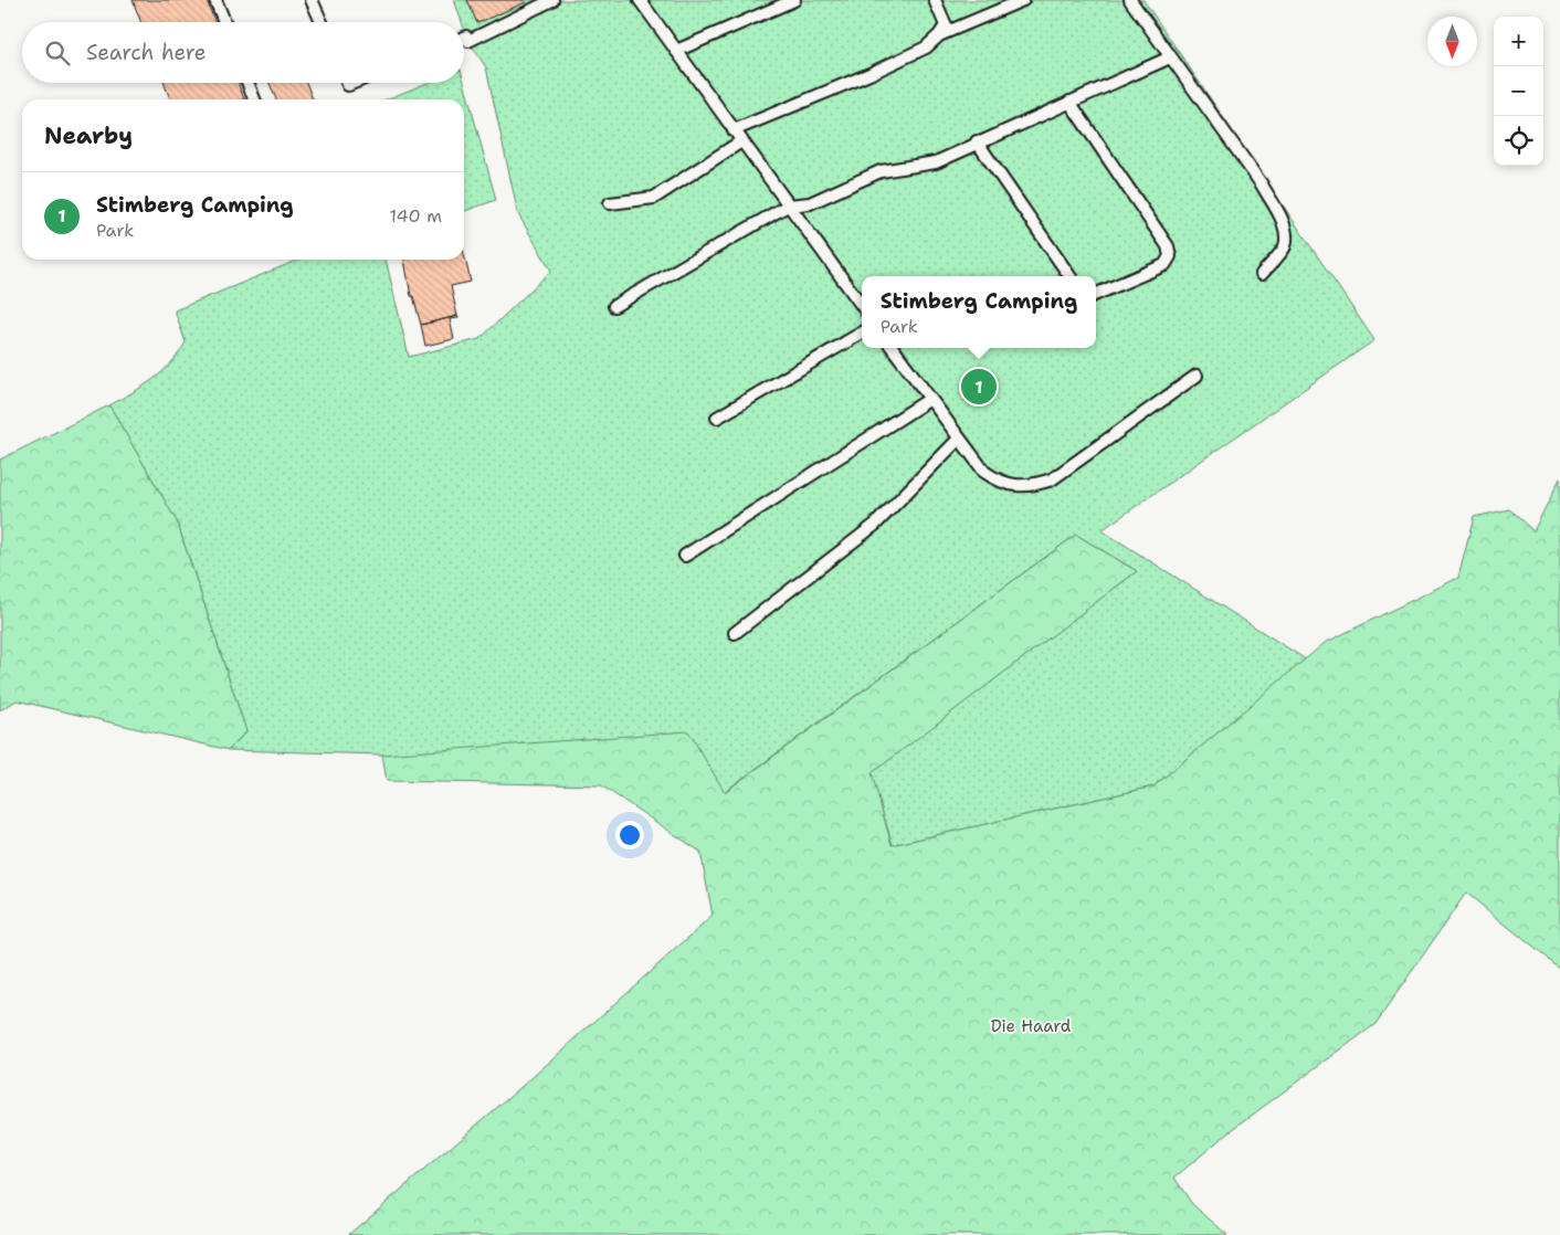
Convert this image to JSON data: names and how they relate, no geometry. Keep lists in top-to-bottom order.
{
  "parks": ["Die Haard"],
  "north": "bottom",
  "page": {
    "map_buttons": ["+", "−"],
    "search": "Search here",
    "heading": "Nearby",
    "list": [
      {
        "mark": "1",
        "name": "Stimberg Camping",
        "note": "Park",
        "value": "140 m"
      }
    ],
    "popup": ["Stimberg Camping", "Park"],
    "pins": "1"
  }
}
